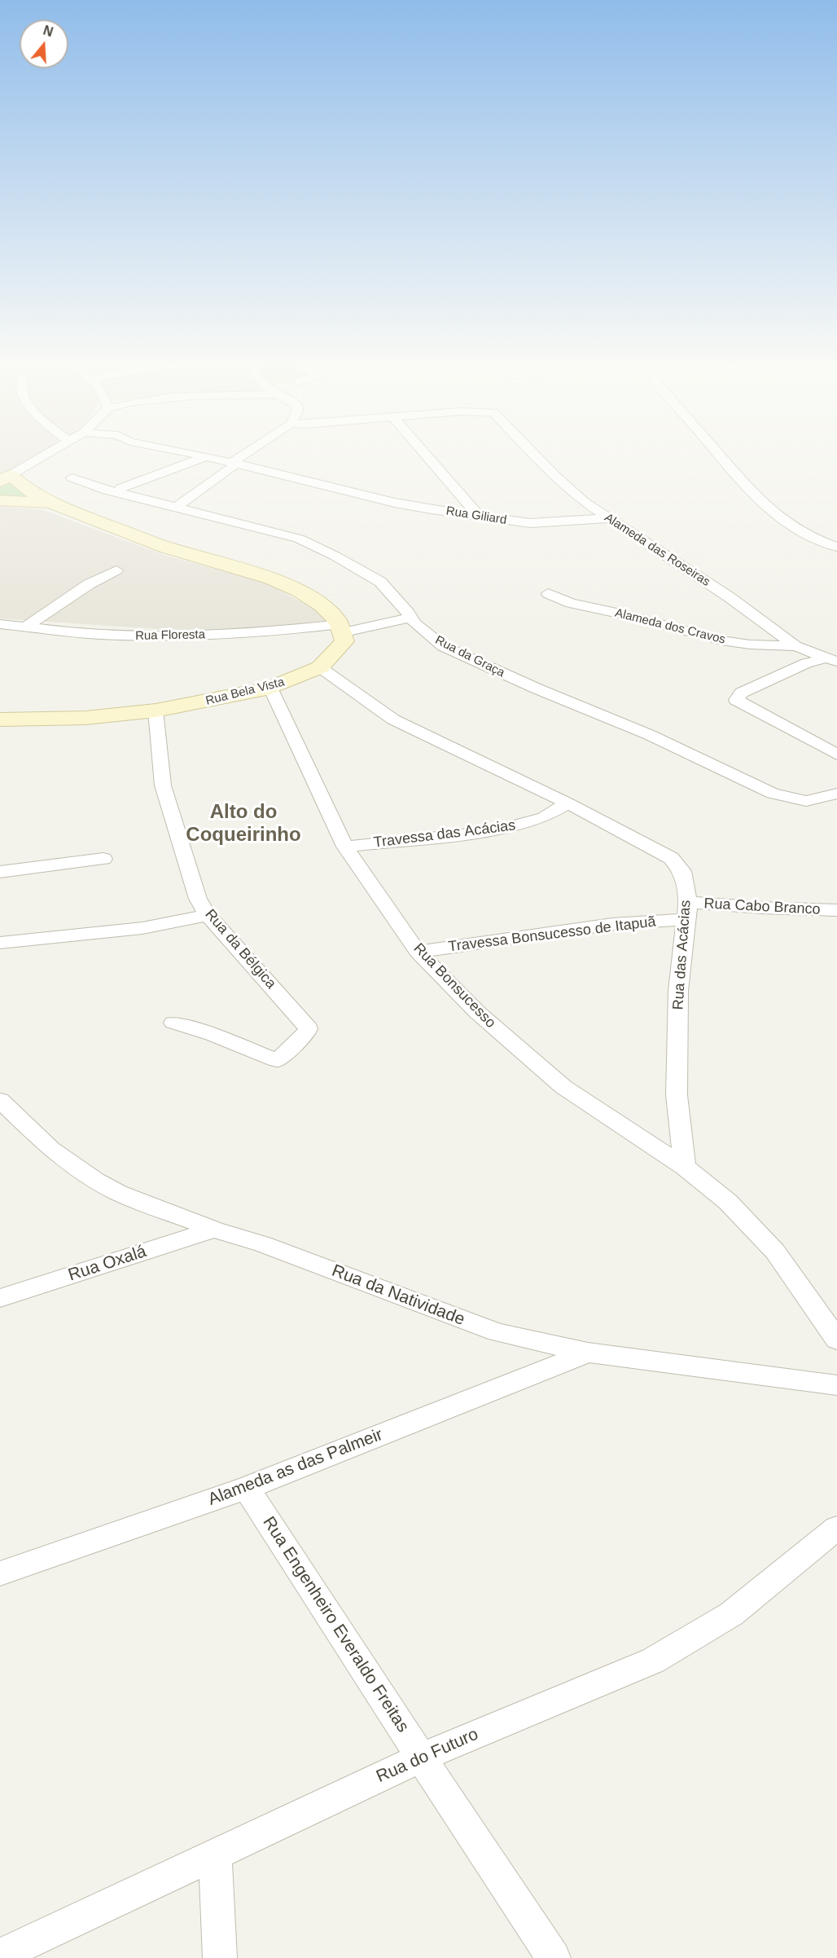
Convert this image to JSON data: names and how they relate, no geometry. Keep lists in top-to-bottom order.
{
  "streets": {
    "main road": ["Rua Bela Vista"],
    "street": [
      "Rua Giliard",
      "Alameda das Roseiras",
      "Alameda dos Cravos",
      "Rua Floresta",
      "Rua da Graça",
      "Travessa das Acácias",
      "Rua Cabo Branco",
      "Travessa Bonsucesso de Itapuã",
      "Rua da Bélgica",
      "Rua das Acácias",
      "Rua Bonsucesso",
      "Rua Oxalá",
      "Rua da Natividade",
      "Alameda as das Palmeir",
      "Rua Engenheiro Everaldo Freitas",
      "Rua do Futuro"
    ]
  },
  "crossings": [
    ["Rua Giliard", "Alameda das Roseiras"],
    ["Alameda das Roseiras", "Alameda dos Cravos"],
    ["Rua Floresta", "Rua da Graça"],
    ["Rua Floresta", "Rua Bela Vista"],
    ["Rua Bela Vista", "Rua da Bélgica"],
    ["Rua Bela Vista", "Rua das Acácias"],
    ["Rua Bela Vista", "Rua Bonsucesso"],
    ["Travessa das Acácias", "Rua das Acácias"],
    ["Travessa das Acácias", "Rua Bonsucesso"],
    ["Rua Cabo Branco", "Travessa Bonsucesso de Itapuã"],
    ["Rua Cabo Branco", "Rua das Acácias"],
    ["Travessa Bonsucesso de Itapuã", "Rua das Acácias"],
    ["Travessa Bonsucesso de Itapuã", "Rua Bonsucesso"],
    ["Rua das Acácias", "Rua Bonsucesso"],
    ["Rua Oxalá", "Rua da Natividade"],
    ["Rua da Natividade", "Alameda as das Palmeir"],
    ["Alameda as das Palmeir", "Rua Engenheiro Everaldo Freitas"],
    ["Rua Engenheiro Everaldo Freitas", "Rua do Futuro"]
  ],
  "districts": ["Alto do Coqueirinho"],
  "north": "top"
}
